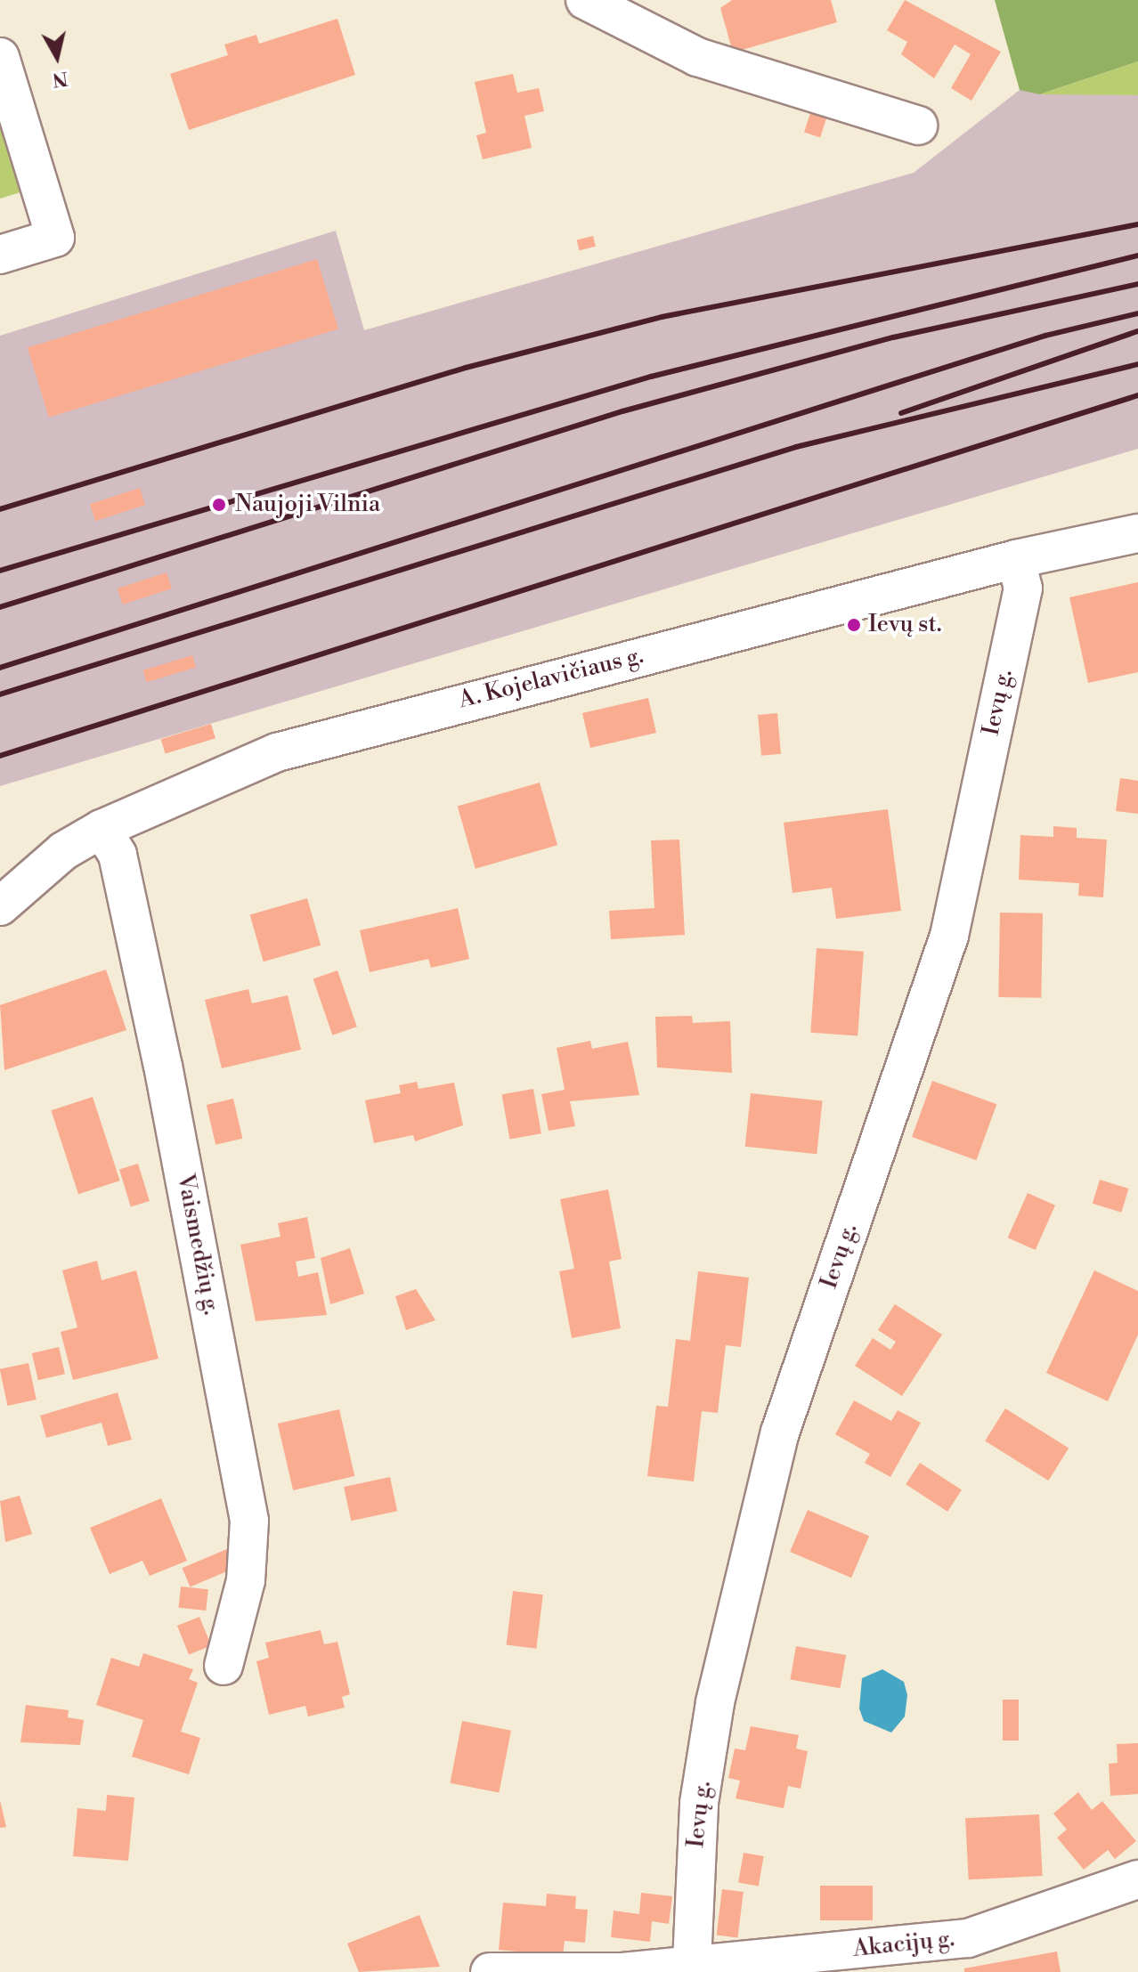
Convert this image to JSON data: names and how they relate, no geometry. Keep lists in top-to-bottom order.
{
  "streets": {
    "street": [
      "A. Kojelavičiaus g.",
      "Ievų g.",
      "Vaismedžių g.",
      "Akacijų g."
    ]
  },
  "crossings": [
    ["A. Kojelavičiaus g.", "Ievų g."],
    ["A. Kojelavičiaus g.", "Vaismedžių g."],
    ["Ievų g.", "Akacijų g."]
  ],
  "places": ["Naujoji Vilnia", "Ievų st."],
  "north": "bottom"
}
